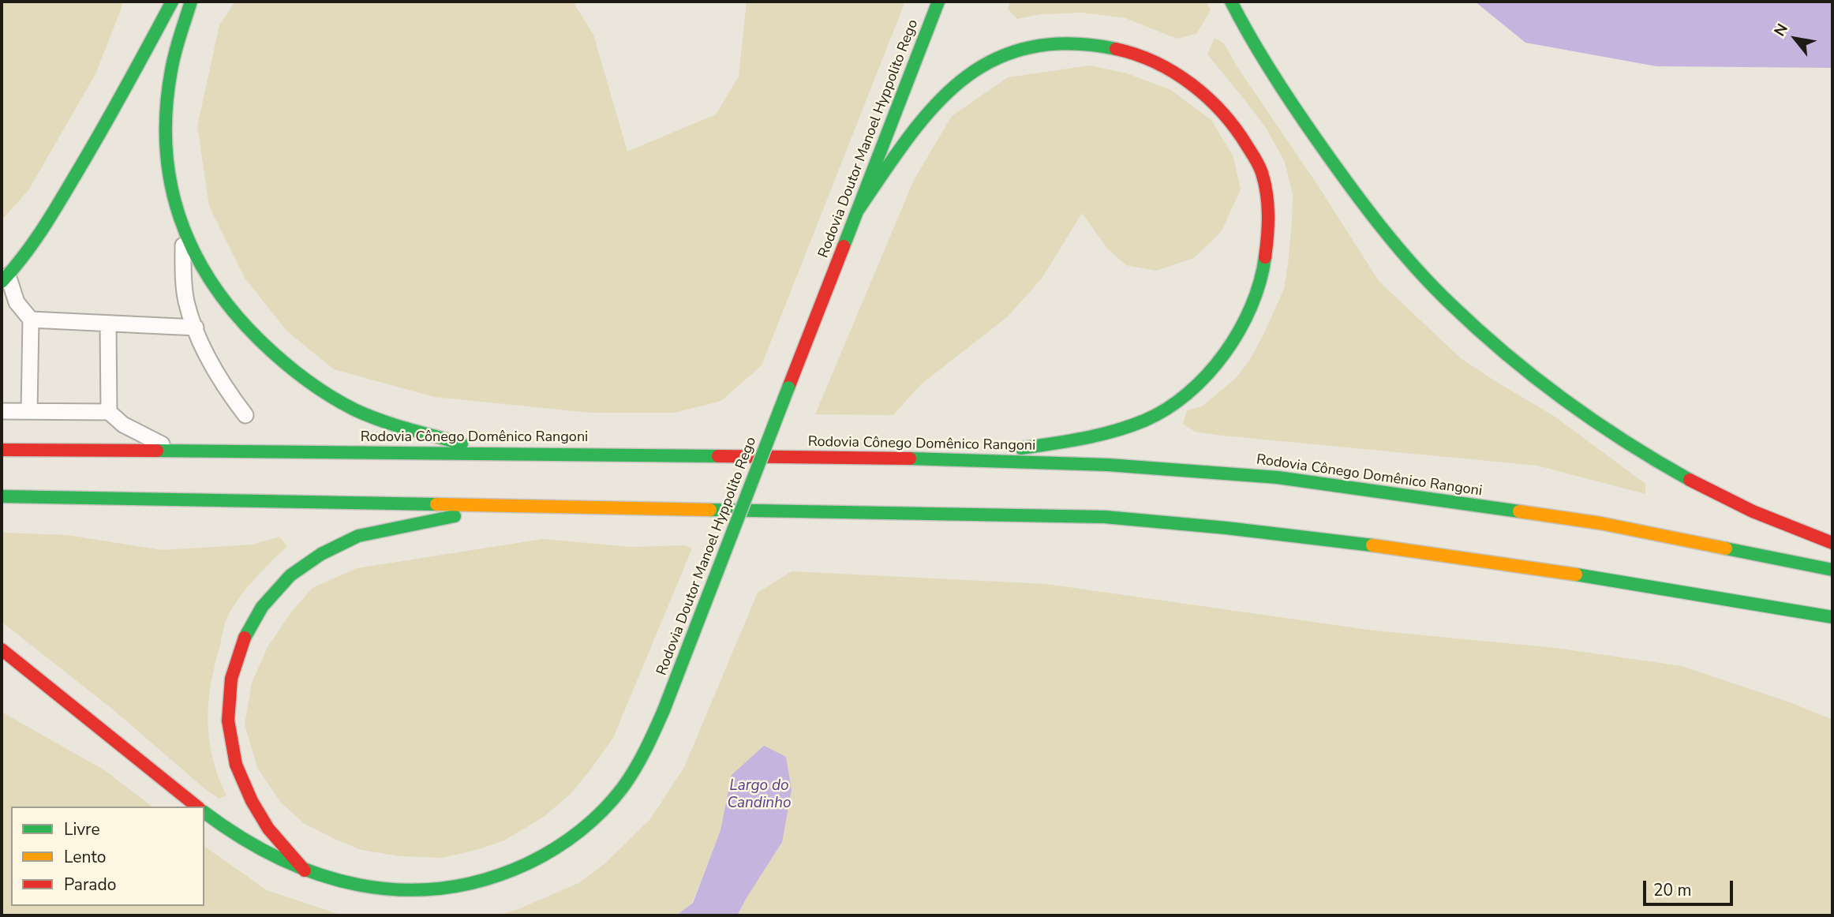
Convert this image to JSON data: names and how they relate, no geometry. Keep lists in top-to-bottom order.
{
  "streets": {
    "highway": ["Rodovia Doutor Manoel Hyppolito Rego", "Rodovia Cônego Domênico Rangoni"]
  },
  "water": ["Largo do Candinho"],
  "legend": ["Livre", "Lento", "Parado"],
  "scale_bar": "20 m",
  "north": "top left"
}
